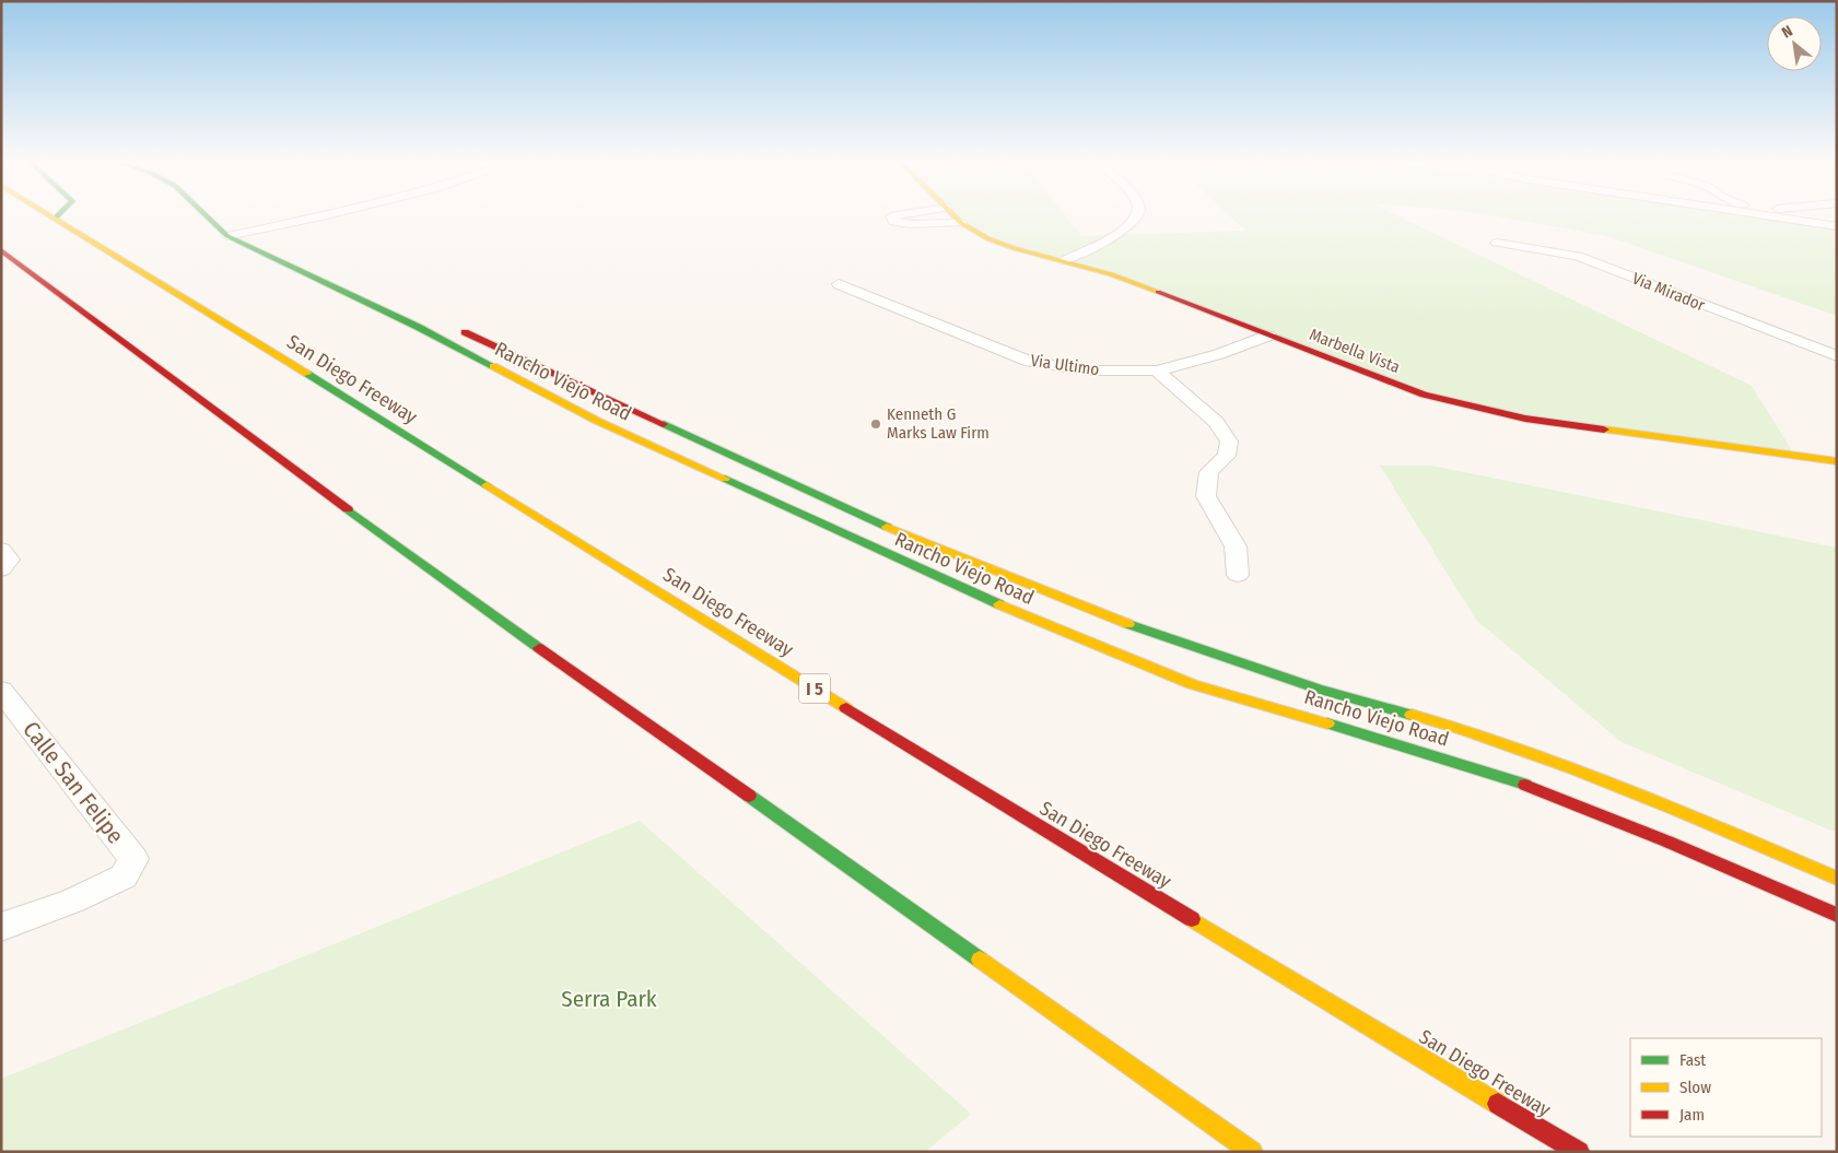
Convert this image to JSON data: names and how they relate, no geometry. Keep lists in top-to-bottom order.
{
  "streets": {
    "main road": [
      "Marbella Vista",
      "San Diego Freeway",
      "Rancho Viejo Road",
      "I 5"
    ],
    "street": ["Via Mirador", "Via Ultimo", "Calle San Felipe"]
  },
  "crossings": [
    ["Marbella Vista", "Via Ultimo"]
  ],
  "parks": ["Serra Park"],
  "places": ["Kenneth G Marks Law Firm"],
  "legend": ["Fast", "Slow", "Jam"],
  "north": "top left"
}
